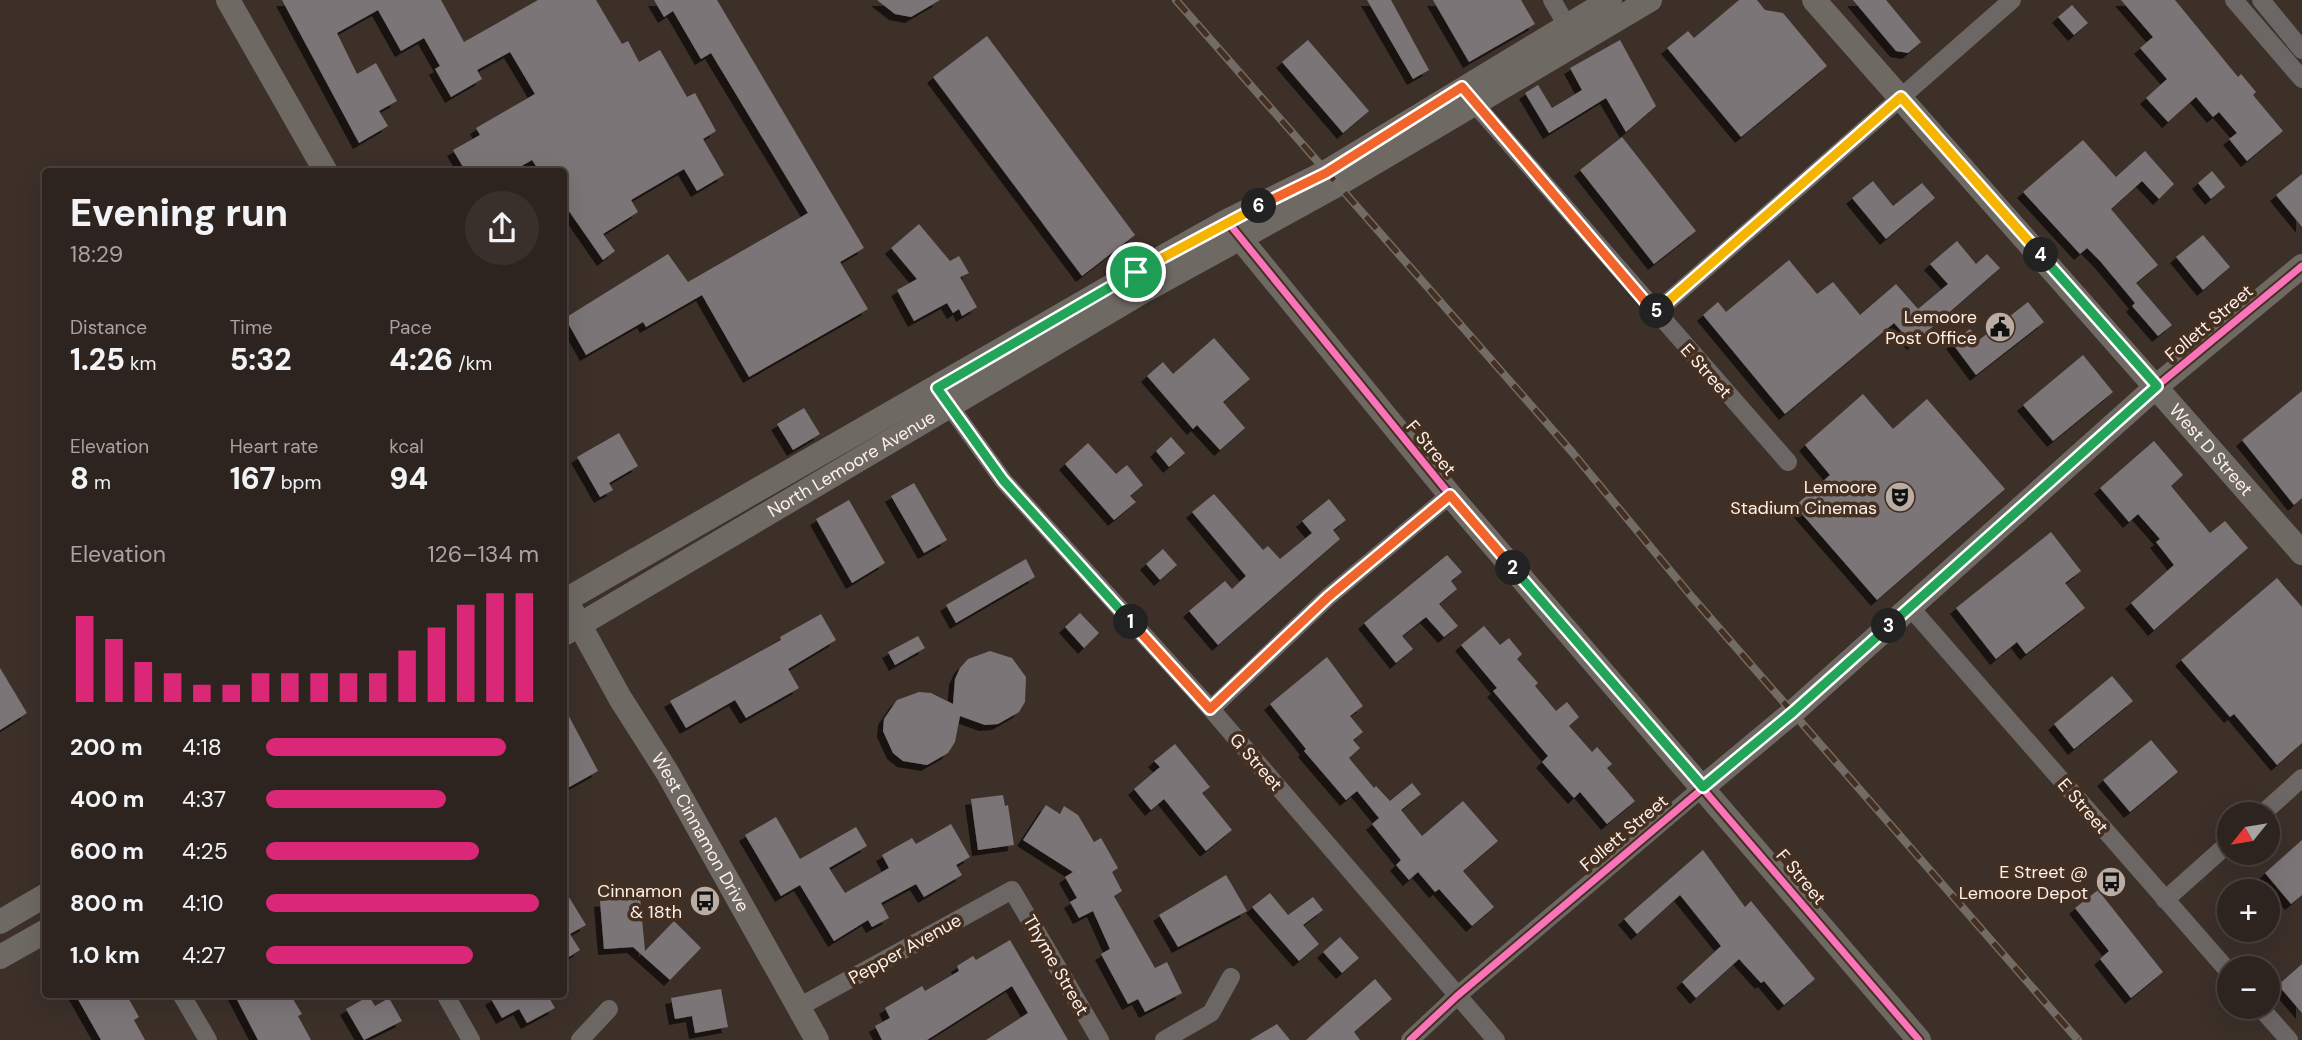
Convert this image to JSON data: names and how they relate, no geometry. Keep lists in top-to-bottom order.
{
  "streets": {
    "street": [
      "Follett Street",
      "E Street",
      "F Street",
      "West D Street",
      "North Lemoore Avenue",
      "G Street",
      "West Cinnamon Drive",
      "Pepper Avenue",
      "Thyme Street"
    ]
  },
  "crossings": [
    ["Follett Street", "E Street"],
    ["Follett Street", "F Street"],
    ["Follett Street", "West D Street"],
    ["Follett Street", "G Street"],
    ["E Street", "North Lemoore Avenue"],
    ["F Street", "North Lemoore Avenue"],
    ["North Lemoore Avenue", "G Street"],
    ["North Lemoore Avenue", "West Cinnamon Drive"],
    ["West Cinnamon Drive", "Pepper Avenue"],
    ["Pepper Avenue", "Thyme Street"]
  ],
  "places": {
    "public building": ["Lemoore Post Office"],
    "theatre": ["Lemoore Stadium Cinemas"],
    "bus stop": ["E Street @ Lemoore Depot", "Cinnamon & 18th"]
  },
  "north": "bottom left",
  "page": {
    "heading": ["Evening run", "18:29"],
    "pins": [
      "6",
      "4",
      "5",
      "2",
      "1",
      "3"
    ],
    "stats": [
      ["Distance", "1.25 km"],
      ["Time", "5:32"],
      ["Pace", "4:26 /km"],
      ["Elevation", "8 m"],
      ["Heart rate", "167 bpm"],
      ["kcal", "94"]
    ],
    "chart": ["Elevation", "126–134 m"],
    "list": [
      {
        "name": "200 m",
        "note": "4:18"
      },
      {
        "name": "400 m",
        "note": "4:37"
      },
      {
        "name": "600 m",
        "note": "4:25"
      },
      {
        "name": "800 m",
        "note": "4:10"
      },
      {
        "name": "1.0 km",
        "note": "4:27"
      }
    ],
    "map_buttons": ["+", "−"]
  }
}
